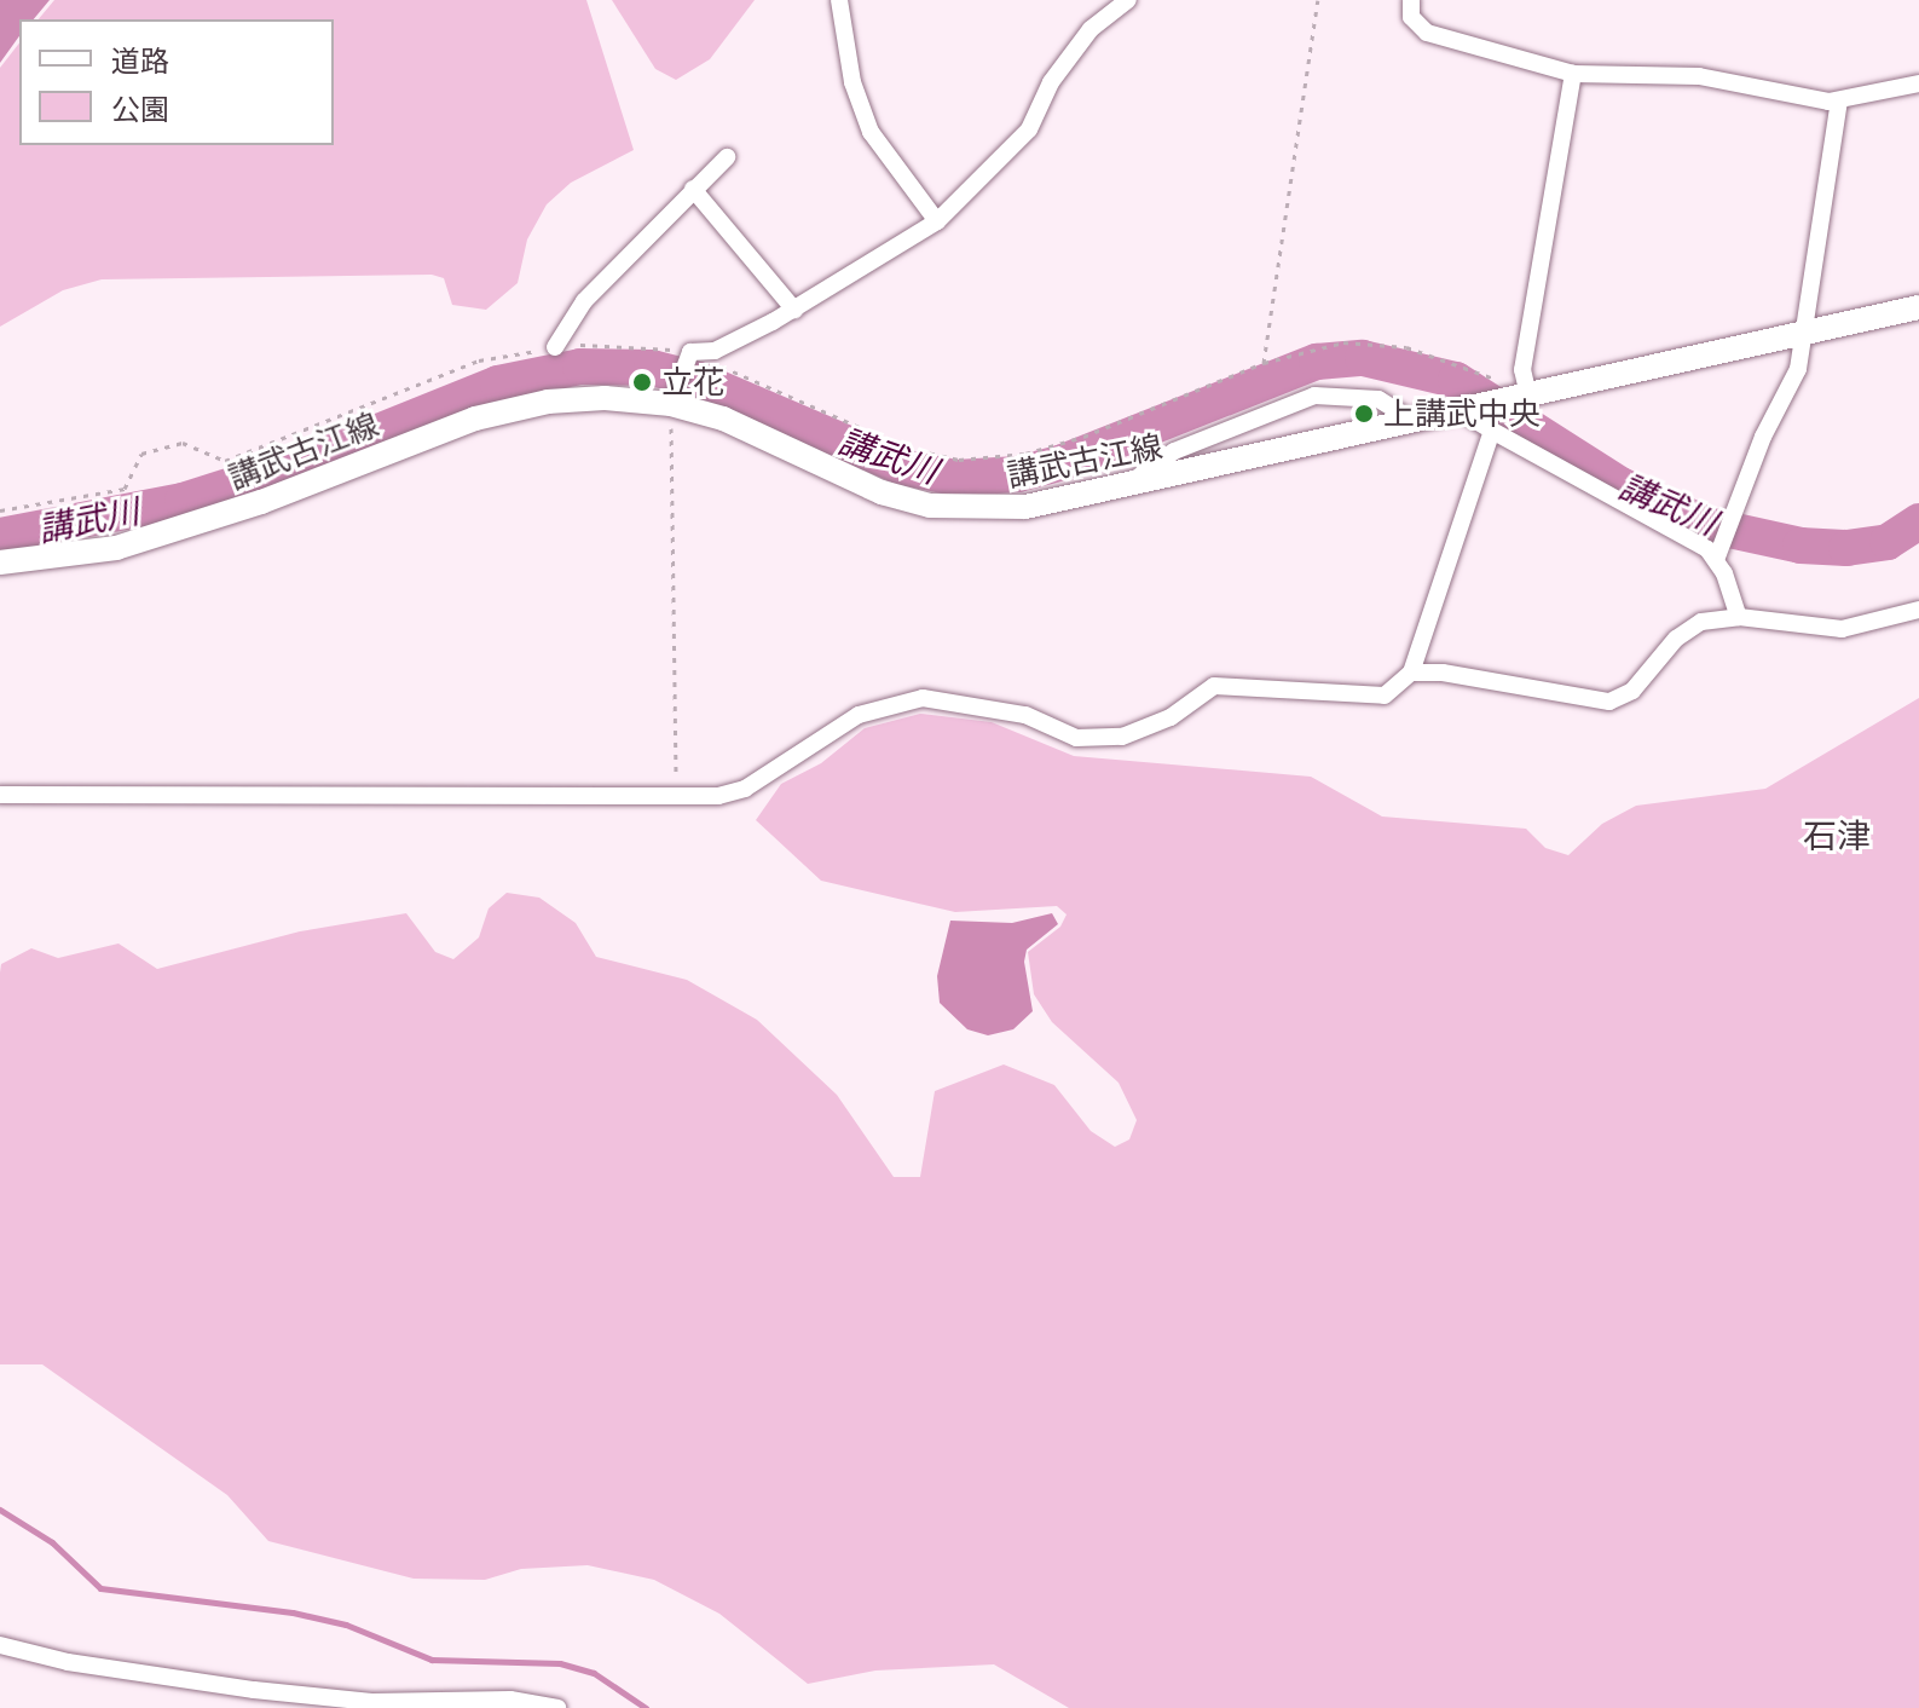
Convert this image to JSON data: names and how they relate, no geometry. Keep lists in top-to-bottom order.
{
  "streets": {
    "main road": ["講武古江線"]
  },
  "districts": ["石津"],
  "water": ["講武川"],
  "places": ["立花", "上講武中央"],
  "legend": ["道路", "公園"]
}
